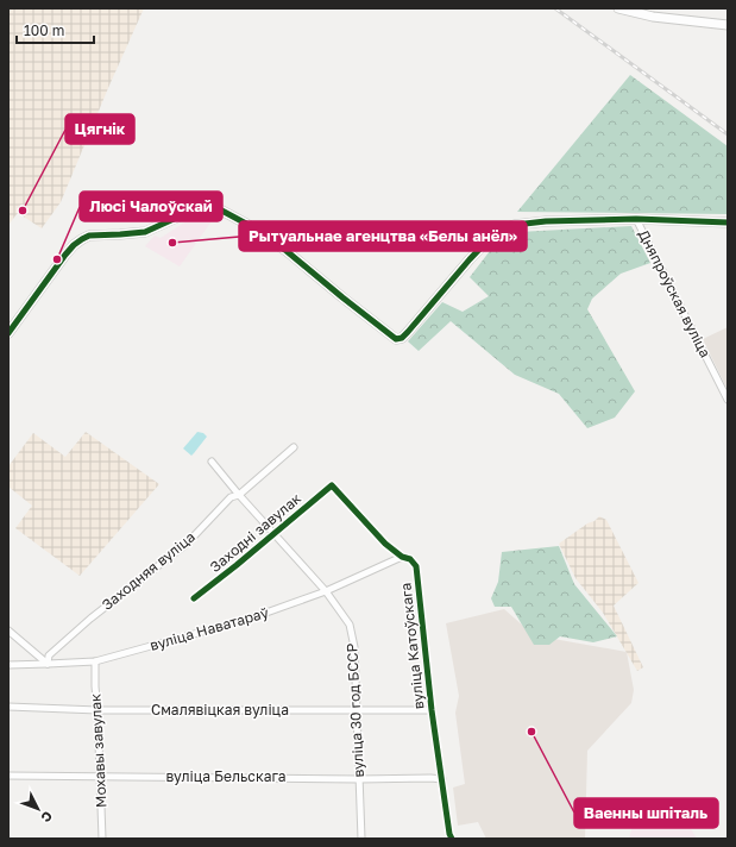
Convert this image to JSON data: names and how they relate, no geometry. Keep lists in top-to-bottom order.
{
  "streets": {
    "street": [
      "Дняпроўская вуліца",
      "Заходні завулак",
      "Заходняя вуліца",
      "вуліца Наватараў",
      "вуліца Катоўскага",
      "Смалявіцкая вуліца",
      "вуліца 30 год БССР",
      "Мохавы завулак",
      "вуліца Бельскага"
    ]
  },
  "crossings": [
    ["Заходні завулак", "вуліца Катоўскага"],
    ["Заходні завулак", "вуліца 30 год БССР"],
    ["Заходняя вуліца", "вуліца Наватараў"],
    ["Заходняя вуліца", "вуліца 30 год БССР"],
    ["вуліца Наватараў", "вуліца Катоўскага"],
    ["вуліца Наватараў", "вуліца 30 год БССР"],
    ["вуліца Наватараў", "Мохавы завулак"],
    ["вуліца Катоўскага", "Смалявіцкая вуліца"],
    ["вуліца Катоўскага", "вуліца Бельскага"],
    ["Смалявіцкая вуліца", "вуліца 30 год БССР"],
    ["Смалявіцкая вуліца", "Мохавы завулак"],
    ["вуліца 30 год БССР", "вуліца Бельскага"],
    ["Мохавы завулак", "вуліца Бельскага"]
  ],
  "places": [
    "Цягнік",
    "Рытуальнае агенцтва «Белы анёл»",
    "Люсі Чалоўскай",
    "Ваенны шпіталь"
  ],
  "scale_bar": "100 m",
  "north": "bottom right"
}
